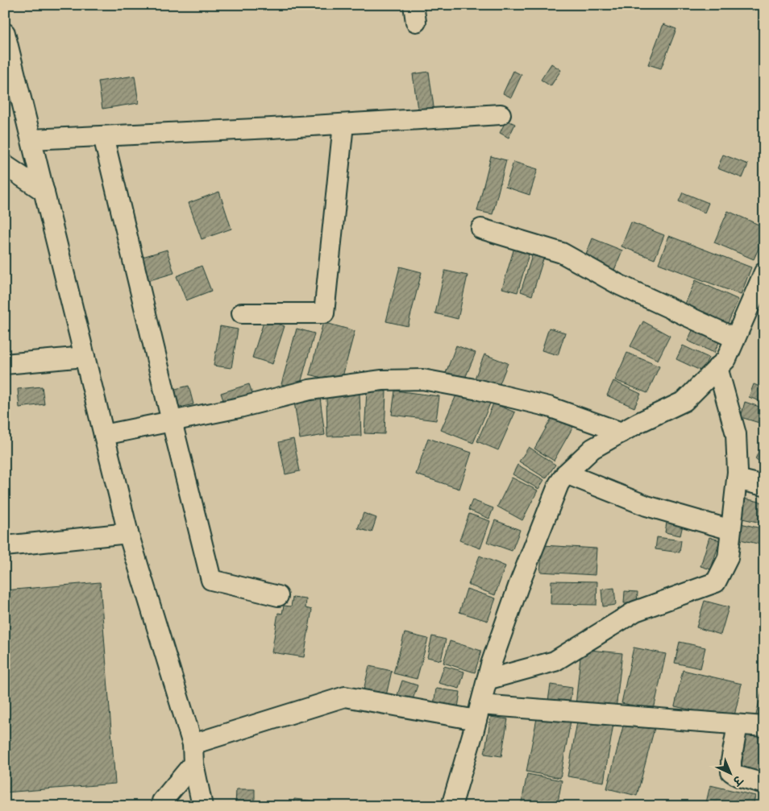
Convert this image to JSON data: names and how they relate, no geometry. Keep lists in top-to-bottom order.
{
  "north": "bottom right"
}
